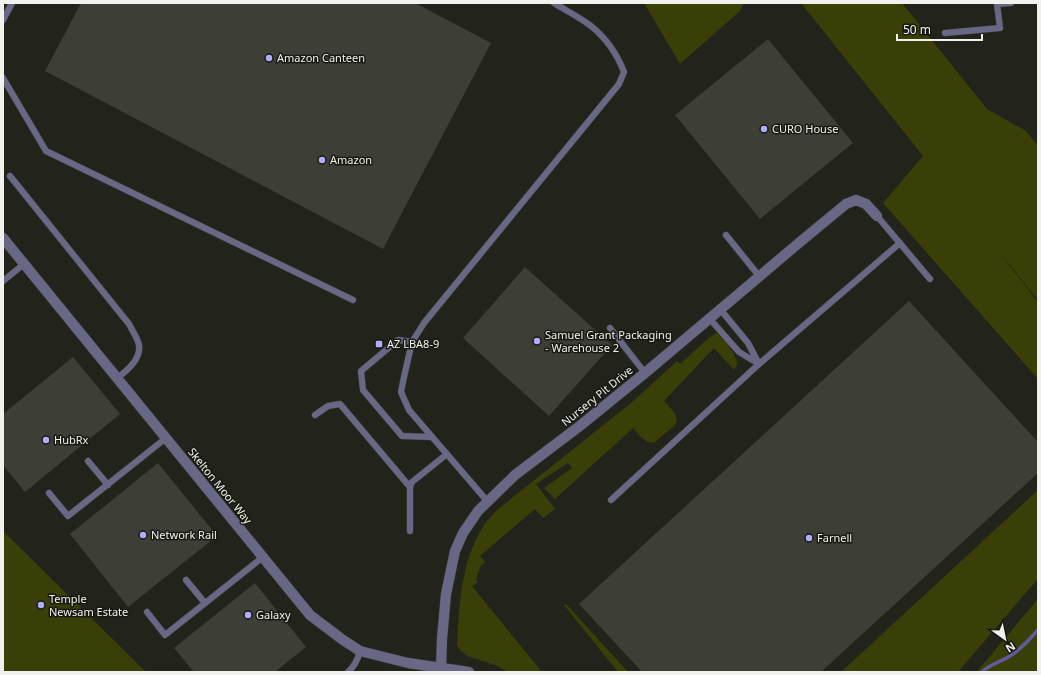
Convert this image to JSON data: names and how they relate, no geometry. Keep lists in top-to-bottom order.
{
  "streets": {
    "street": ["Nursery Pit Drive", "Skelton Moor Way"]
  },
  "crossings": [
    ["Nursery Pit Drive", "Skelton Moor Way"]
  ],
  "places": {
    "other": [
      "Amazon Canteen",
      "CURO House",
      "Amazon",
      "Samuel Grant Packaging - Warehouse 2",
      "HubRx",
      "Network Rail",
      "Farnell",
      "Temple Newsam Estate",
      "Galaxy"
    ],
    "transit": ["AZ LBA8-9"]
  },
  "scale_bar": "50 m",
  "north": "bottom right"
}
